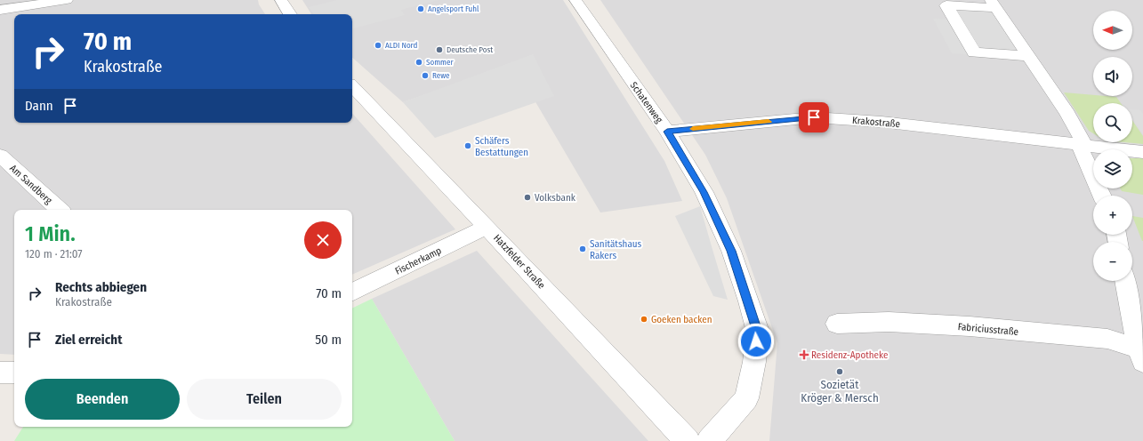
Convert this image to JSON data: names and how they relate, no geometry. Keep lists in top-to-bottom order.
{
  "streets": {
    "street": [
      "Schatenweg",
      "Krakostraße",
      "Am Sandberg",
      "Fischerkamp",
      "Hatzfelder Straße",
      "Fabriciusstraße"
    ]
  },
  "crossings": [
    ["Schatenweg", "Krakostraße"],
    ["Fischerkamp", "Hatzfelder Straße"]
  ],
  "places": {
    "other": [
      "Angelsport Fuhl",
      "ALDI Nord",
      "Deutsche Post",
      "Sommer",
      "Rewe",
      "Schäfers Bestattungen",
      "Volksbank",
      "Sanitätshaus Rakers",
      "Goeken backen",
      "Sozietät Kröger & Mersch"
    ],
    "health": ["Residenz-Apotheke"]
  },
  "north": "left",
  "page": {
    "map_buttons": ["+", "−"],
    "turn": ["70 m", "Krakostraße"],
    "then": "Dann",
    "heading": ["1 Min.", "120 m · 21:07"],
    "list": [
      {
        "name": "Rechts abbiegen",
        "note": "Krakostraße",
        "value": "70 m"
      },
      {
        "name": "Ziel erreicht",
        "value": "50 m"
      }
    ],
    "buttons": ["Beenden", "Teilen"]
  }
}
